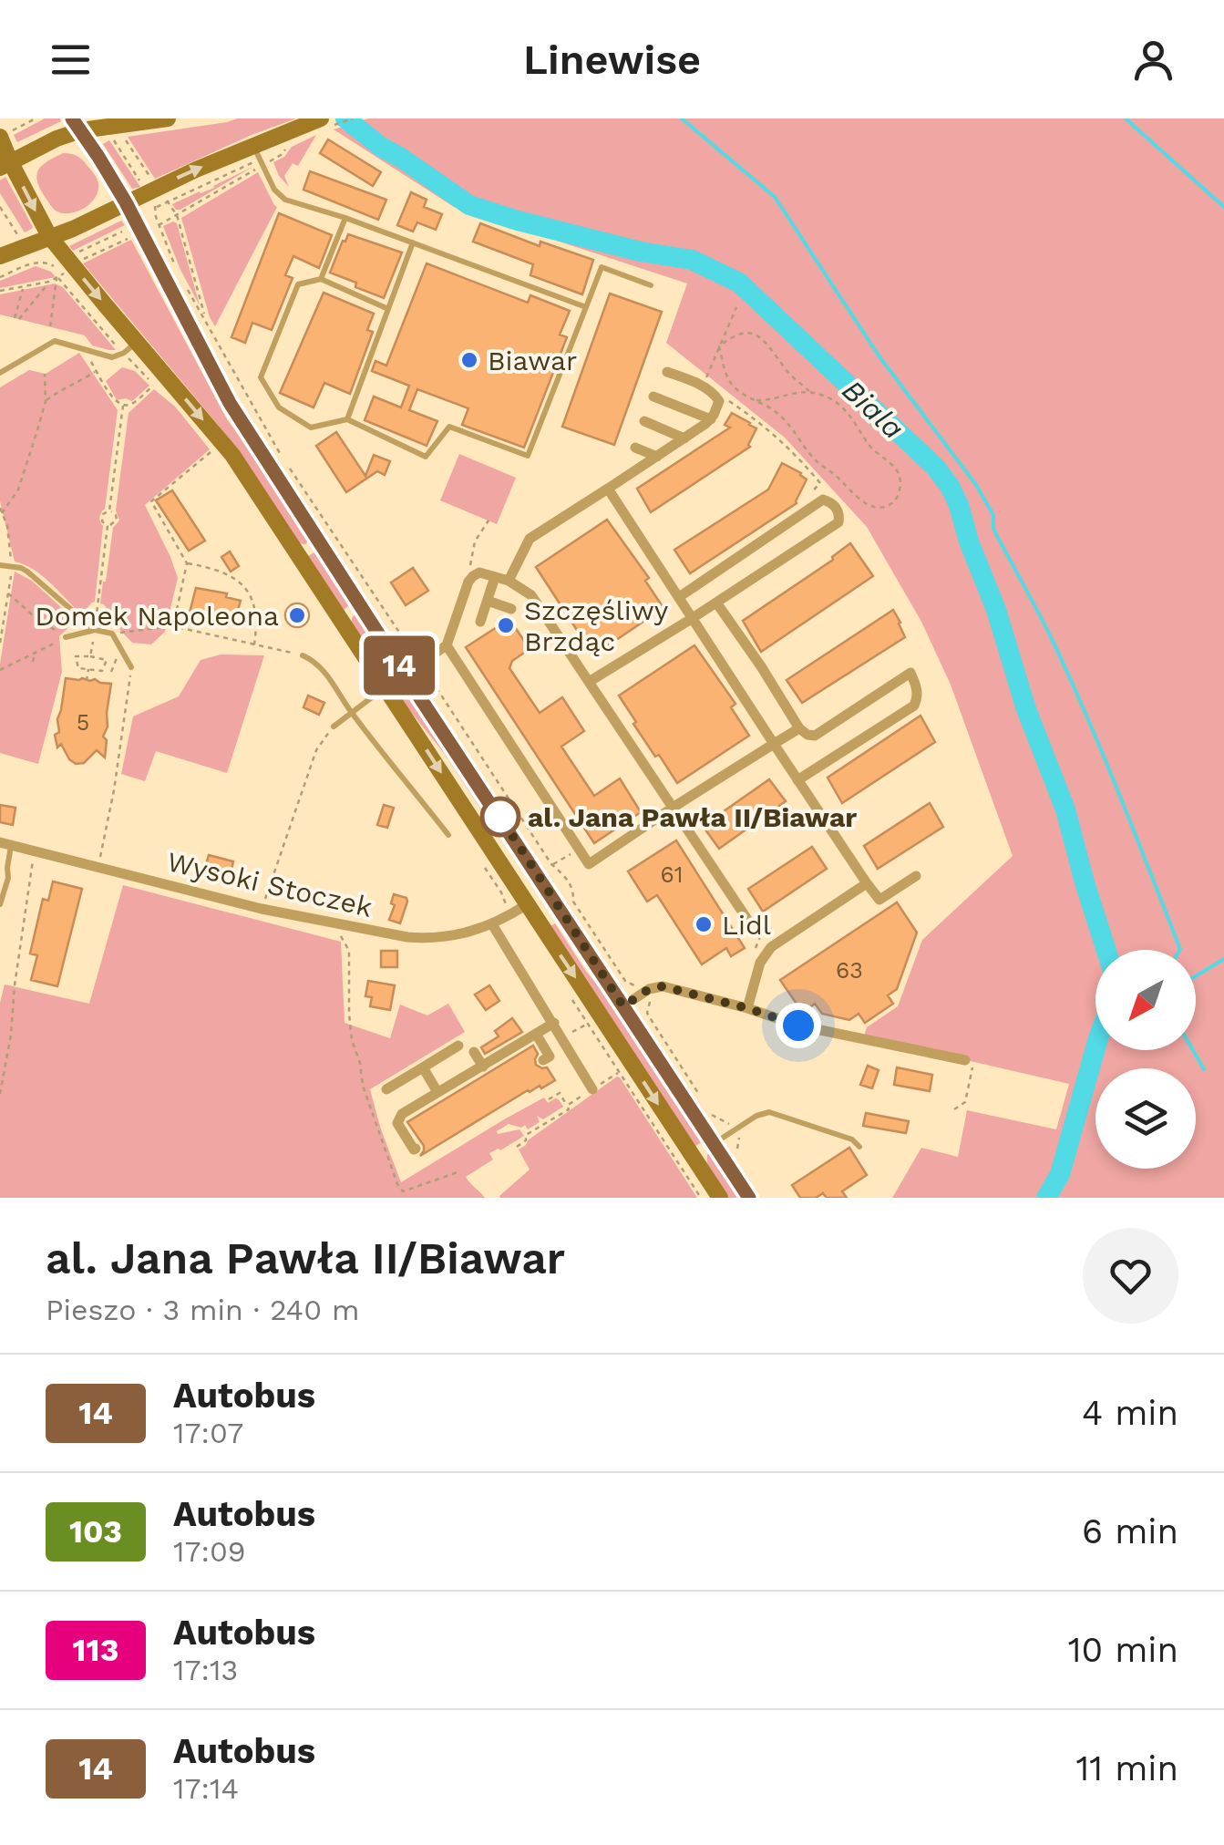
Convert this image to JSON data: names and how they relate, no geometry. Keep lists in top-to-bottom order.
{
  "streets": {
    "street": ["Wysoki Stoczek"]
  },
  "water": ["Biala"],
  "places": [
    "Biawar",
    "Domek Napoleona",
    "Szczęśliwy Brzdąc",
    "al. Jana Pawła II/Biawar",
    "Lidl"
  ],
  "lines": ["bus line 14"],
  "house_numbers": ["5", "61", "63"],
  "north": "bottom left",
  "page": {
    "header": "Linewise",
    "on_map": "14",
    "heading": ["al. Jana Pawła II/Biawar", "Pieszo · 3 min · 240 m"],
    "list": [
      {
        "mark": "14",
        "name": "Autobus",
        "note": "17:07",
        "value": "4 min"
      },
      {
        "mark": "103",
        "name": "Autobus",
        "note": "17:09",
        "value": "6 min"
      },
      {
        "mark": "113",
        "name": "Autobus",
        "note": "17:13",
        "value": "10 min"
      },
      {
        "mark": "14",
        "name": "Autobus",
        "note": "17:14",
        "value": "11 min"
      }
    ]
  }
}
